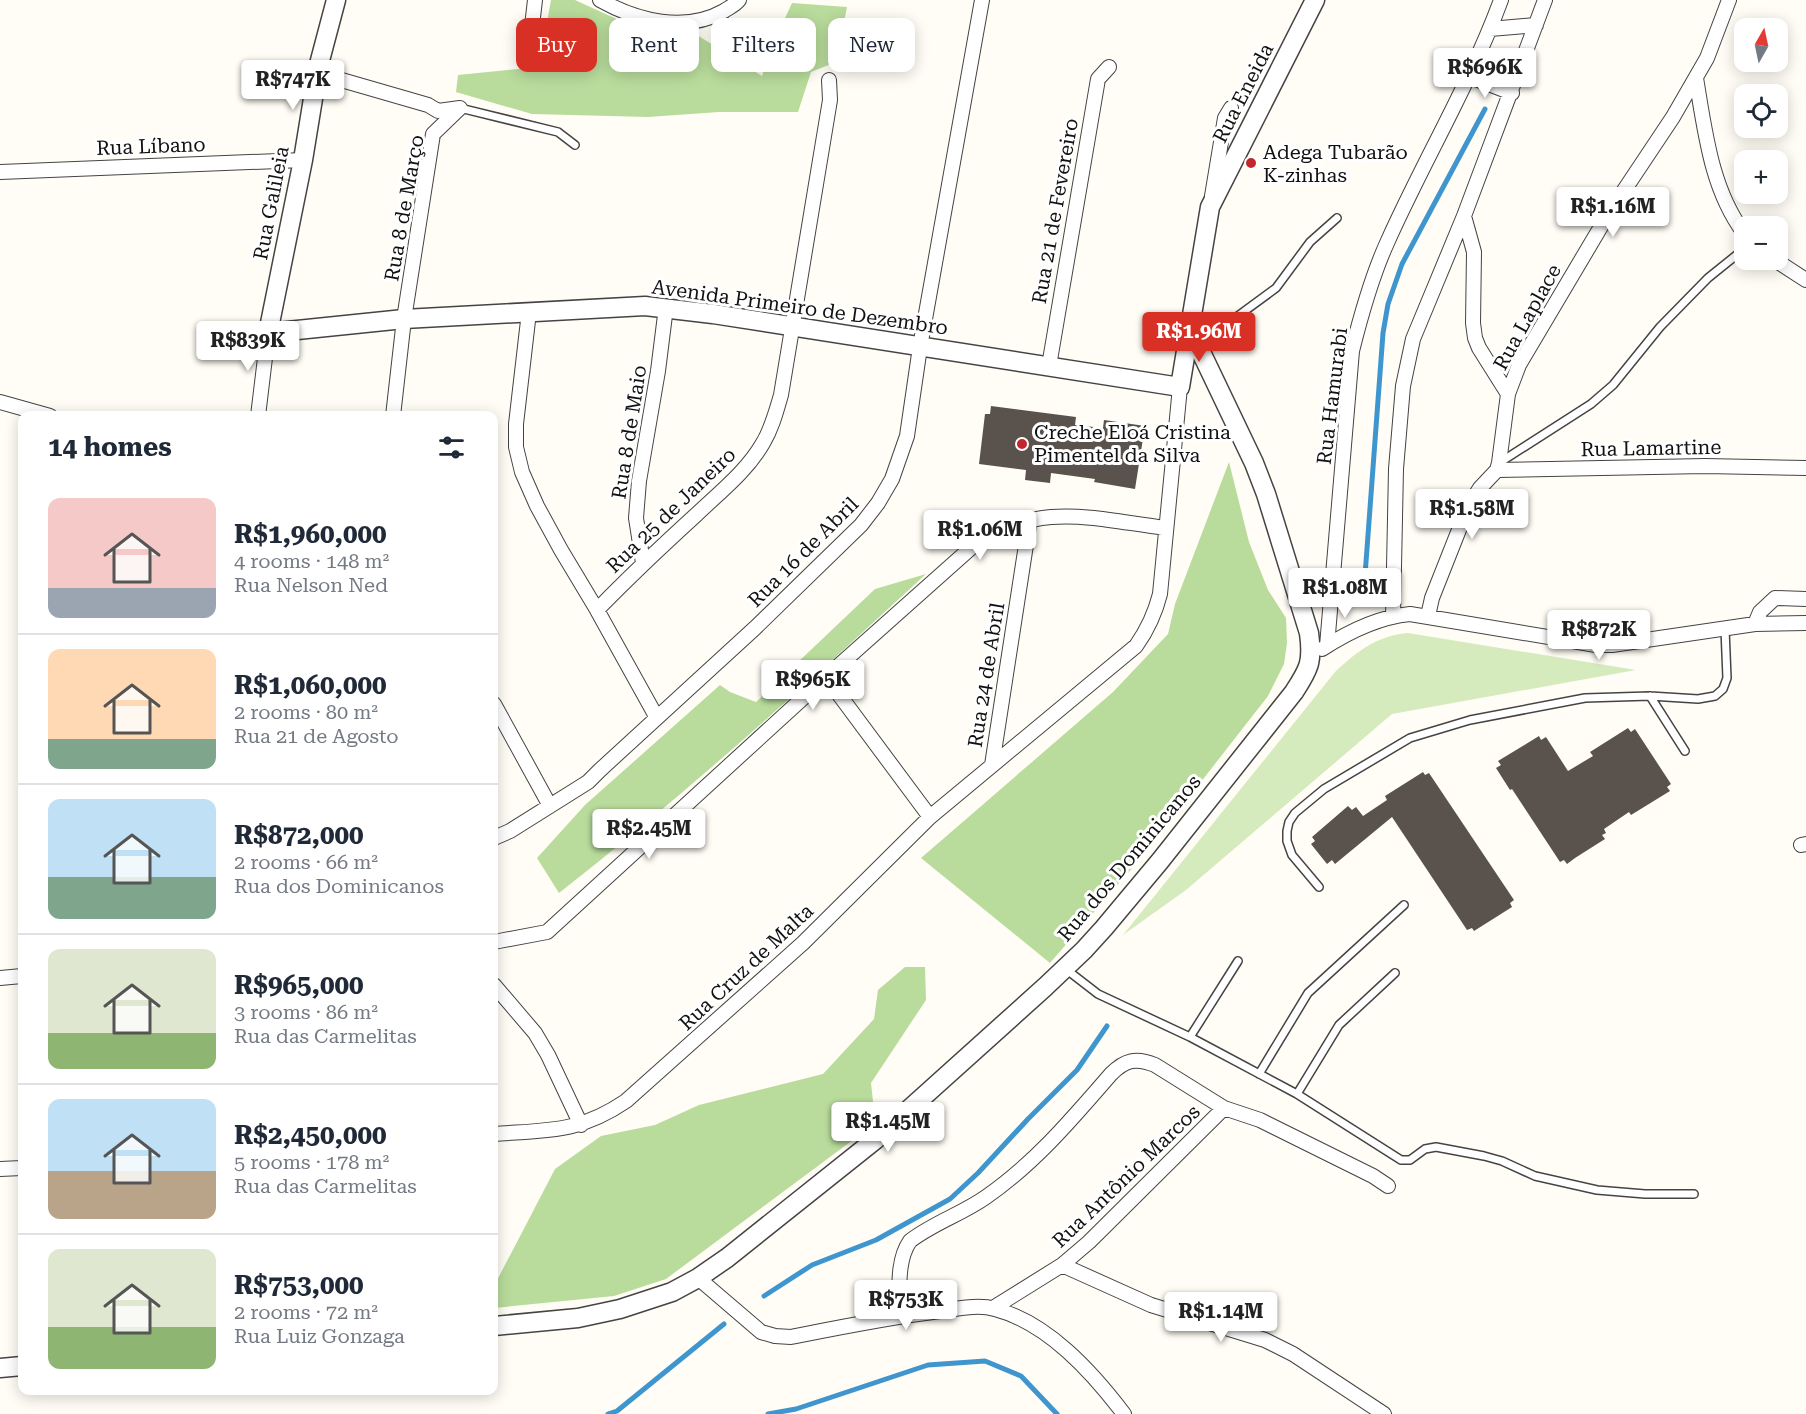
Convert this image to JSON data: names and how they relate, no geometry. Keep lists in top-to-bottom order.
{
  "streets": {
    "street": [
      "Rua Eneida",
      "Rua Líbano",
      "Rua Galileia",
      "Rua 8 de Março",
      "Rua 21 de Fevereiro",
      "Avenida Primeiro de Dezembro",
      "Rua Laplace",
      "Rua Hamurabi",
      "Rua 8 de Maio",
      "Rua Lamartine",
      "Rua 25 de Janeiro",
      "Rua 16 de Abril",
      "Rua 24 de Abril",
      "Rua dos Dominicanos",
      "Rua Cruz de Malta",
      "Rua Antônio Marcos"
    ]
  },
  "crossings": [
    ["Rua Eneida", "Avenida Primeiro de Dezembro"],
    ["Rua Eneida", "Rua Cruz de Malta"],
    ["Rua Líbano", "Rua Galileia"],
    ["Rua Galileia", "Avenida Primeiro de Dezembro"],
    ["Rua 8 de Março", "Avenida Primeiro de Dezembro"],
    ["Rua 21 de Fevereiro", "Avenida Primeiro de Dezembro"],
    ["Avenida Primeiro de Dezembro", "Rua 8 de Maio"],
    ["Avenida Primeiro de Dezembro", "Rua 25 de Janeiro"],
    ["Avenida Primeiro de Dezembro", "Rua 16 de Abril"],
    ["Avenida Primeiro de Dezembro", "Rua Cruz de Malta"],
    ["Rua Laplace", "Rua Lamartine"],
    ["Rua Hamurabi", "Rua dos Dominicanos"],
    ["Rua 8 de Maio", "Rua 25 de Janeiro"],
    ["Rua 24 de Abril", "Rua Cruz de Malta"]
  ],
  "places": ["Adega Tubarão K-zinhas", "Creche Eloá Cristina Pimentel da Silva"],
  "north": "top",
  "page": {
    "map_buttons": ["+", "−"],
    "chip": [
      "Buy",
      "Rent",
      "Filters",
      "New"
    ],
    "price": [
      "R$696K",
      "R$747K",
      "R$1.16M",
      "R$1.96M",
      "R$839K",
      "R$1.58M",
      "R$1.06M",
      "R$1.08M",
      "R$872K",
      "R$965K",
      "R$2.45M",
      "R$1.45M",
      "R$753K",
      "R$1.14M"
    ],
    "heading": "14 homes",
    "list": [
      {
        "name": "R$1,960,000",
        "note": "4 rooms · 148 m² · Rua Nelson Ned"
      },
      {
        "name": "R$1,060,000",
        "note": "2 rooms · 80 m² · Rua 21 de Agosto"
      },
      {
        "name": "R$872,000",
        "note": "2 rooms · 66 m² · Rua dos Dominicanos"
      },
      {
        "name": "R$965,000",
        "note": "3 rooms · 86 m² · Rua das Carmelitas"
      },
      {
        "name": "R$2,450,000",
        "note": "5 rooms · 178 m² · Rua das Carmelitas"
      },
      {
        "name": "R$753,000",
        "note": "2 rooms · 72 m² · Rua Luiz Gonzaga"
      }
    ]
  }
}
